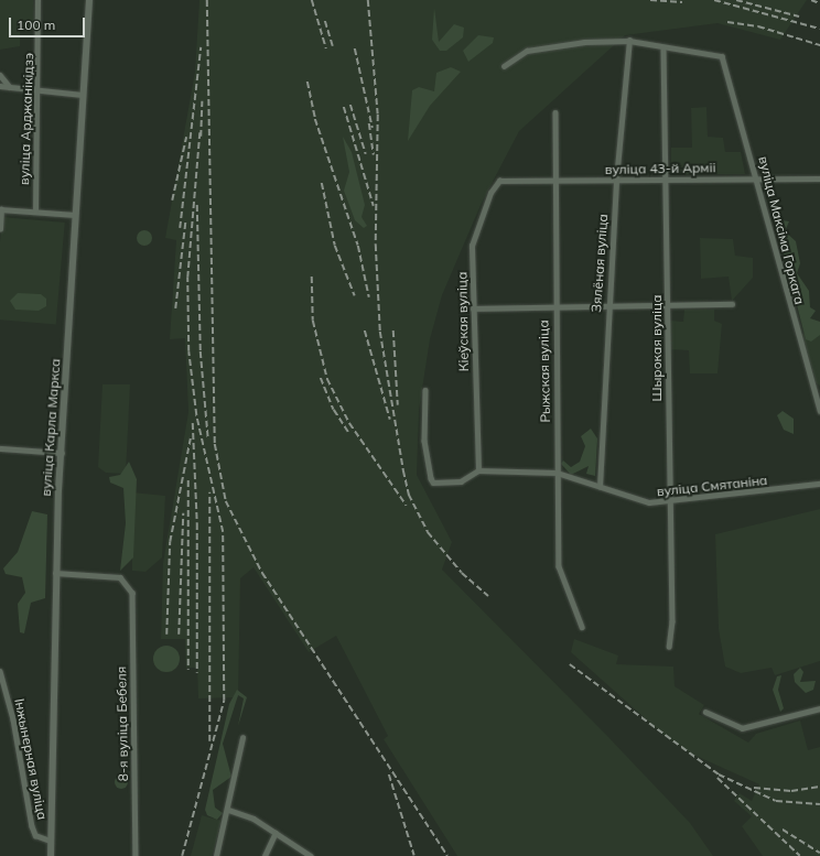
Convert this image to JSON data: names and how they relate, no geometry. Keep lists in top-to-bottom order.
{
  "streets": {
    "main road": ["вуліца Карла Маркса"],
    "street": [
      "вуліца Арджанікідзэ",
      "вуліца 43-й Арміі",
      "вуліца Максіма Горкага",
      "Зялёная вуліца",
      "Кіеўская вуліца",
      "Шырокая вуліца",
      "Рыжская вуліца",
      "вуліца Смятаніна",
      "8-я вуліца Бебеля",
      "Інжынерная вуліца"
    ]
  },
  "crossings": [
    ["вуліца 43-й Арміі", "вуліца Максіма Горкага"],
    ["вуліца 43-й Арміі", "Зялёная вуліца"],
    ["вуліца 43-й Арміі", "Кіеўская вуліца"],
    ["вуліца 43-й Арміі", "Шырокая вуліца"],
    ["вуліца 43-й Арміі", "Рыжская вуліца"],
    ["вуліца Максіма Горкага", "Шырокая вуліца"],
    ["Зялёная вуліца", "вуліца Смятаніна"],
    ["Кіеўская вуліца", "вуліца Смятаніна"],
    ["Шырокая вуліца", "вуліца Смятаніна"],
    ["Рыжская вуліца", "вуліца Смятаніна"],
    ["вуліца Карла Маркса", "8-я вуліца Бебеля"],
    ["вуліца Карла Маркса", "Інжынерная вуліца"]
  ],
  "scale_bar": "100 m"
}
